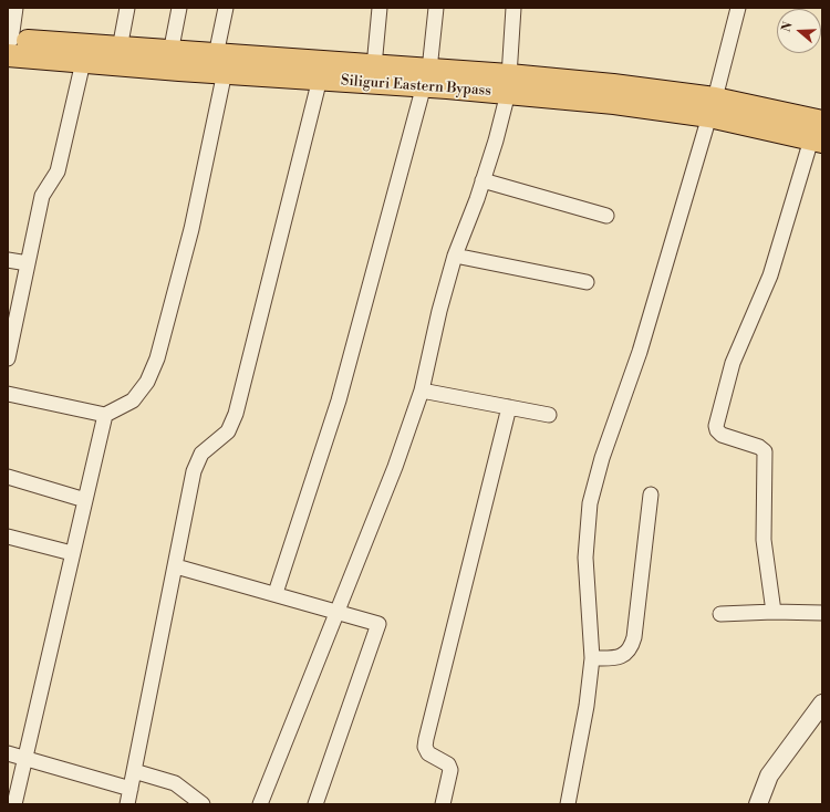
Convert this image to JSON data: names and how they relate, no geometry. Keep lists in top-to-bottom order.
{
  "streets": {
    "main road": ["Siliguri Eastern Bypass"]
  },
  "north": "left"
}
